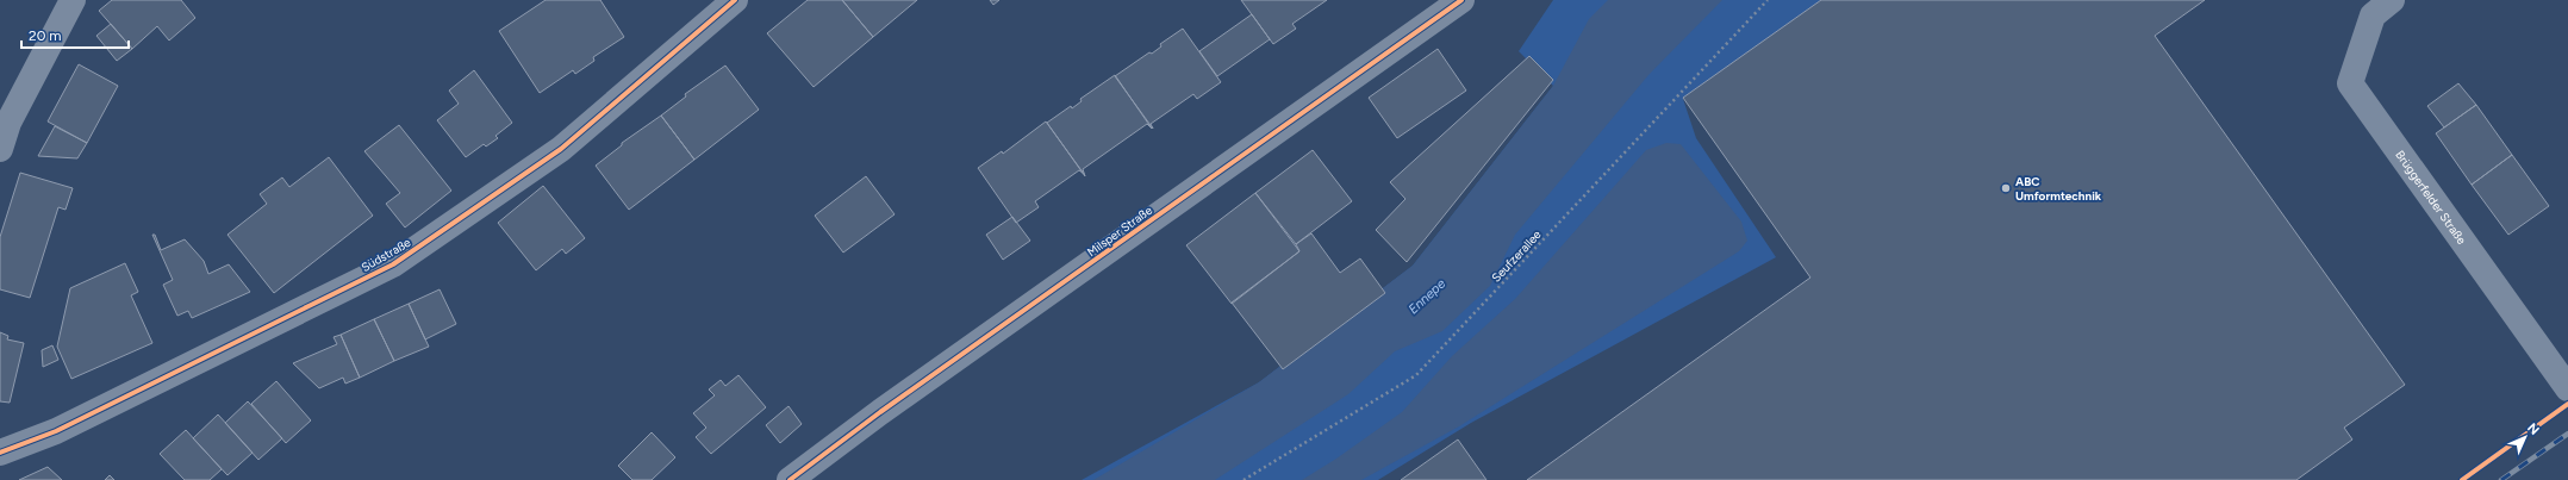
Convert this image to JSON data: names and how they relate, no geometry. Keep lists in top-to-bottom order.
{
  "streets": {
    "street": ["Brüggerfelder Straße", "Milsper Straße", "Südstraße"],
    "path": ["Seufzerallee"]
  },
  "water": ["Ennepe"],
  "places": ["ABC Umformtechnik"],
  "scale_bar": "20 m",
  "north": "top right"
}
